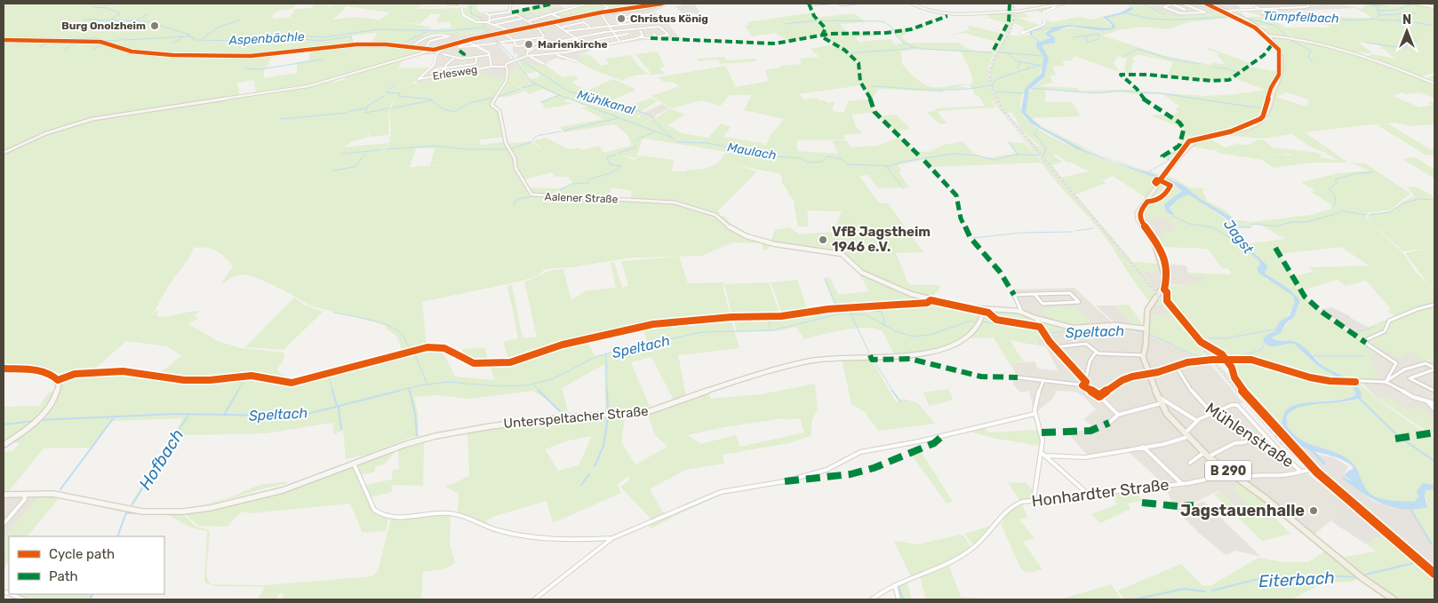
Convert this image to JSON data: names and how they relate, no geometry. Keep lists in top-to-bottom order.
{
  "streets": {
    "main road": ["B 290"],
    "street": [
      "Erlesweg",
      "Aalener Straße",
      "Unterspeltacher Straße",
      "Mühlenstraße",
      "Honhardter Straße"
    ]
  },
  "crossings": [
    ["Erlesweg", "Aalener Straße"],
    ["Aalener Straße", "Unterspeltacher Straße"],
    ["Mühlenstraße", "B 290"],
    ["B 290", "Honhardter Straße"]
  ],
  "water": [
    "Tümpfelbach",
    "Aspenbächle",
    "Mühlkanal",
    "Maulach",
    "Jagst",
    "Speltach",
    "Hofbach",
    "Eiterbach"
  ],
  "places": [
    "Christus König",
    "Burg Onolzheim",
    "Marienkirche",
    "VfB Jagstheim 1946 e.V.",
    "Jagstauenhalle"
  ],
  "legend": ["Cycle path", "Path"],
  "north": "top"
}
